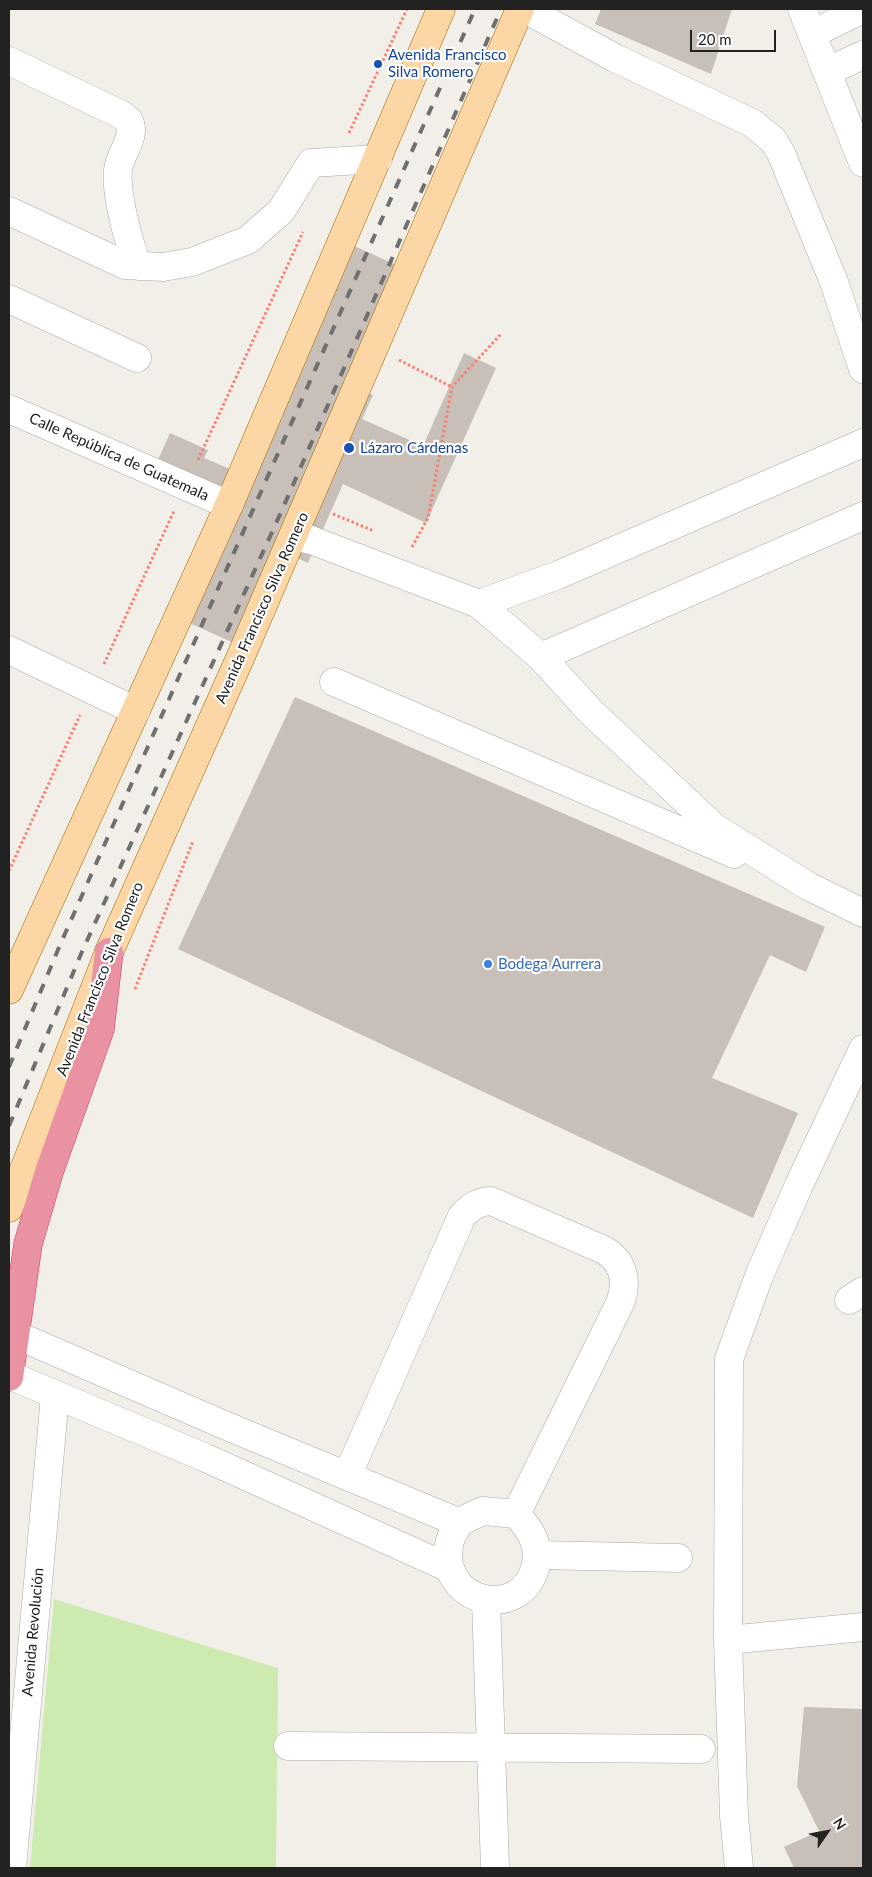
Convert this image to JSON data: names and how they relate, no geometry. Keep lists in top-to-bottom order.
{
  "streets": {
    "main road": ["Avenida Francisco Silva Romero"],
    "street": ["Calle República de Guatemala", "Avenida Revolución"]
  },
  "places": ["Avenida Francisco Silva Romero", "Lázaro Cárdenas", "Bodega Aurrera"],
  "scale_bar": "20 m",
  "north": "top right"
}
